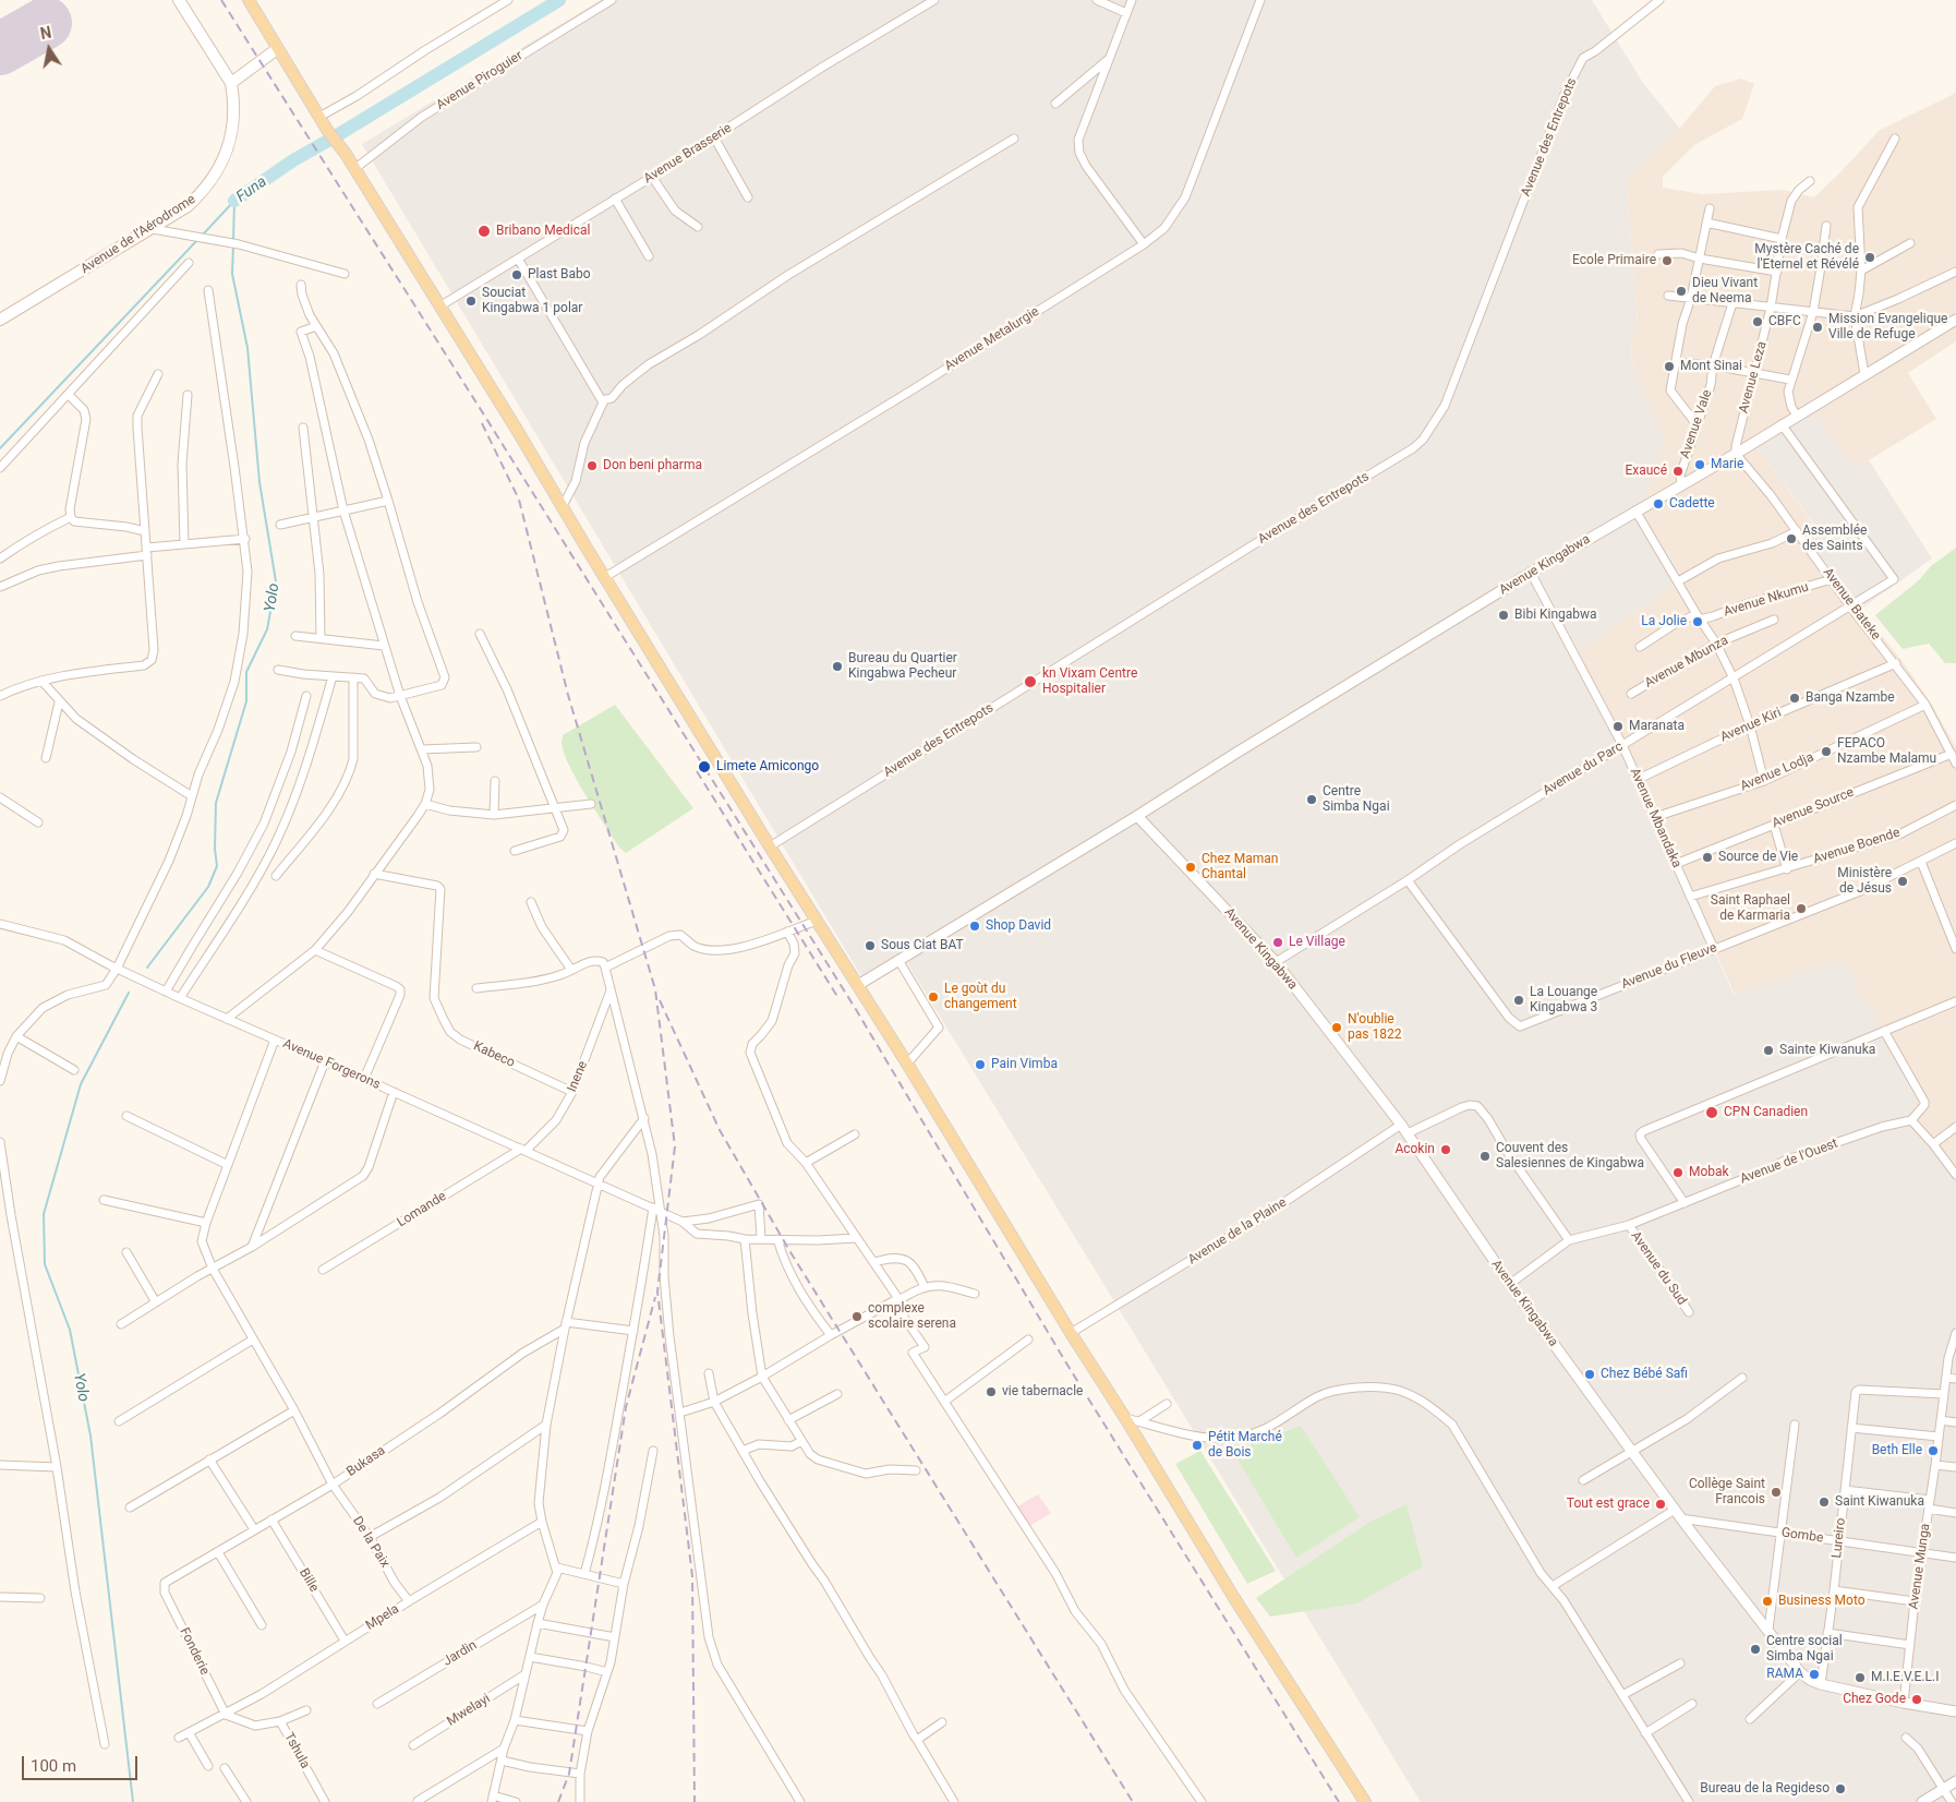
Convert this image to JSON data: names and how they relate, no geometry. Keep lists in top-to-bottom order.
{
  "streets": {
    "main road": ["Avenue de l’Aérodrome"],
    "street": [
      "Avenue Piroguier",
      "Avenue des Entrepots",
      "Avenue Brasserie",
      "Avenue Metalurgie",
      "Avenue Leza",
      "Avenue Vale",
      "Avenue Kingabwa",
      "Avenue Nkumu",
      "Avenue Bateke",
      "Avenue Mbunza",
      "Avenue Kiri",
      "Avenue du Parc",
      "Avenue Lodja",
      "Avenue Source",
      "Avenue Mbandaka",
      "Avenue Boende",
      "Avenue du Fleuve",
      "Kabeco",
      "Avenue Forgerons",
      "Inene",
      "Avenue de l'Ouest",
      "Lomande",
      "Avenue de la Plaine",
      "Avenue du Sud",
      "Bukasa",
      "Gombe",
      "Lureiro",
      "De la Paix",
      "Avenue Munga",
      "Bille",
      "Mpela",
      "Fonderie",
      "Jardin",
      "Mwelayi",
      "Tshula"
    ]
  },
  "crossings": [
    ["Avenue Leza", "Avenue Kingabwa"],
    ["Avenue Leza", "Avenue Bateke"],
    ["Avenue Vale", "Avenue Kingabwa"],
    ["Avenue Kingabwa", "Avenue Bateke"],
    ["Avenue Kingabwa", "Avenue du Parc"],
    ["Avenue Kingabwa", "Avenue Mbandaka"],
    ["Avenue Kingabwa", "Avenue de l'Ouest"],
    ["Avenue Kingabwa", "Avenue de la Plaine"],
    ["Avenue Kingabwa", "Gombe"],
    ["Avenue Kingabwa", "Lureiro"],
    ["Avenue Kingabwa", "Avenue Munga"],
    ["Avenue Nkumu", "Avenue Bateke"],
    ["Avenue Bateke", "Avenue Kiri"],
    ["Avenue Bateke", "Avenue du Parc"],
    ["Avenue Bateke", "Avenue Lodja"],
    ["Avenue Bateke", "Avenue Source"],
    ["Avenue Kiri", "Avenue Mbandaka"],
    ["Avenue du Parc", "Avenue Mbandaka"],
    ["Avenue du Parc", "Avenue du Fleuve"],
    ["Avenue Lodja", "Avenue Mbandaka"],
    ["Avenue Source", "Avenue Mbandaka"],
    ["Avenue Mbandaka", "Avenue Boende"],
    ["Avenue Mbandaka", "Avenue du Fleuve"],
    ["Kabeco", "Inene"],
    ["Avenue Forgerons", "Inene"],
    ["Avenue Forgerons", "Lomande"],
    ["Avenue Forgerons", "De la Paix"],
    ["Inene", "Lomande"],
    ["Avenue de l'Ouest", "Avenue de la Plaine"],
    ["Avenue de l'Ouest", "Avenue du Sud"],
    ["Bukasa", "De la Paix"],
    ["Bukasa", "Bille"],
    ["Bukasa", "Fonderie"],
    ["Gombe", "Lureiro"],
    ["Gombe", "Avenue Munga"],
    ["Lureiro", "Avenue Munga"],
    ["De la Paix", "Mpela"],
    ["Bille", "Mpela"],
    ["Mpela", "Fonderie"],
    ["Mpela", "Tshula"],
    ["Fonderie", "Tshula"]
  ],
  "water": ["Funa", "Yolo"],
  "places": [
    "Bribano Medical",
    "Mystère Caché de l'Eternel et Révélé",
    "Ecole Primaire",
    "Plast Babo",
    "Dieu Vivant de Neema",
    "Souciat Kingabwa 1 polar",
    "CBFC",
    "Mission Evangelique Ville de Refuge",
    "Mont Sinai",
    "Marie",
    "Don beni pharma",
    "Exaucé",
    "Cadette",
    "Assemblée des Saints",
    "Bibi Kingabwa",
    "La Jolie",
    "Bureau du Quartier Kingabwa Pecheur",
    "kn Vixam Centre Hospitalier",
    "Banga Nzambe",
    "Maranata",
    "FEPACO Nzambe Malamu",
    "Limete Amicongo",
    "Centre Simba Ngai",
    "Source de Vie",
    "Chez Maman Chantal",
    "Ministère de Jésus",
    "Saint Raphael de Karmaria",
    "Shop David",
    "Le Village",
    "Sous Ciat BAT",
    "Le goùt du changement",
    "La Louange Kingabwa 3",
    "N'oublie pas 1822",
    "Sainte Kiwanuka",
    "Pain Vimba",
    "CPN Canadien",
    "Acokin",
    "Couvent des Salesiennes de Kingabwa",
    "Mobak",
    "complexe scolaire serena",
    "Chez Bébé Safi",
    "vie tabernacle",
    "Pétit Marché de Bois",
    "Beth Elle",
    "Collège Saint Francois",
    "Saint Kiwanuka",
    "Tout est grace",
    "Business Moto",
    "Centre social Simba Ngai",
    "RAMA",
    "M.I.E.V.E.L.I",
    "Chez Gode",
    "Bureau de la Regideso"
  ],
  "scale_bar": "100 m",
  "north": "top"
}
